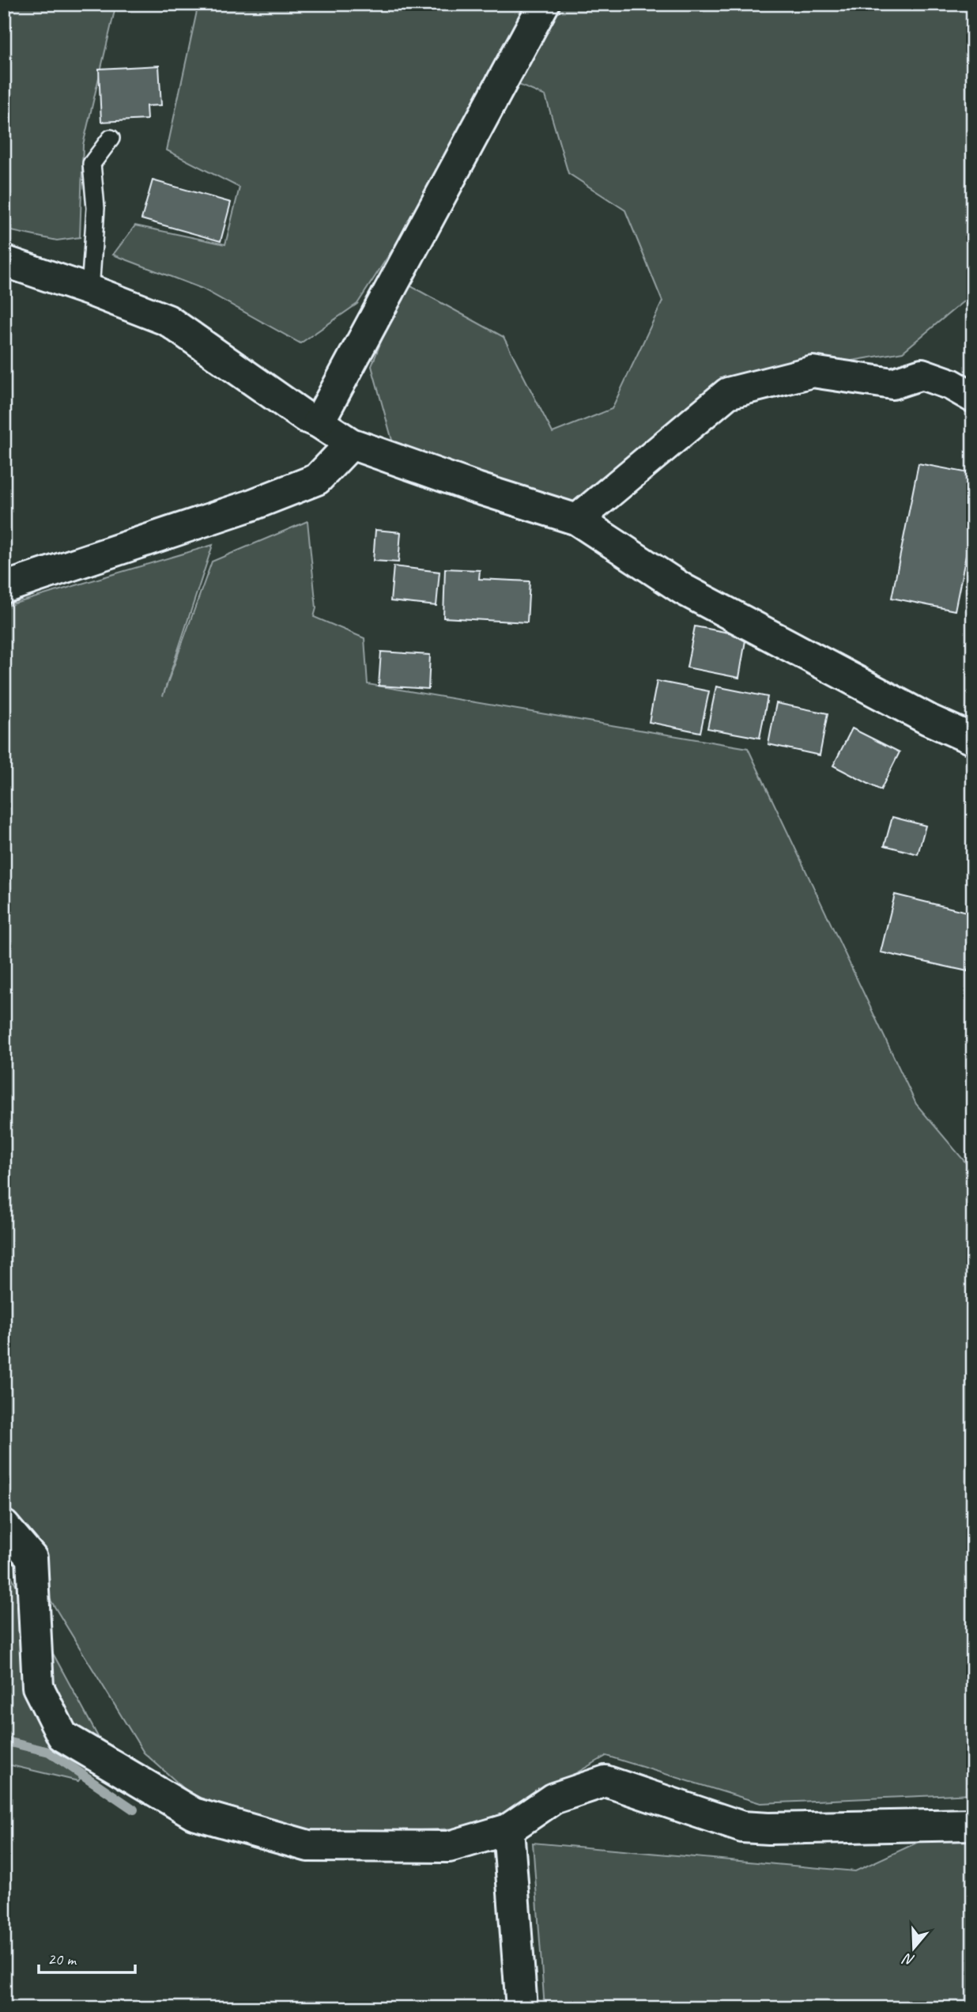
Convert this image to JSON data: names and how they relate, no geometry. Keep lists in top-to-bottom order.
{
  "scale_bar": "20 m",
  "north": "bottom"
}
